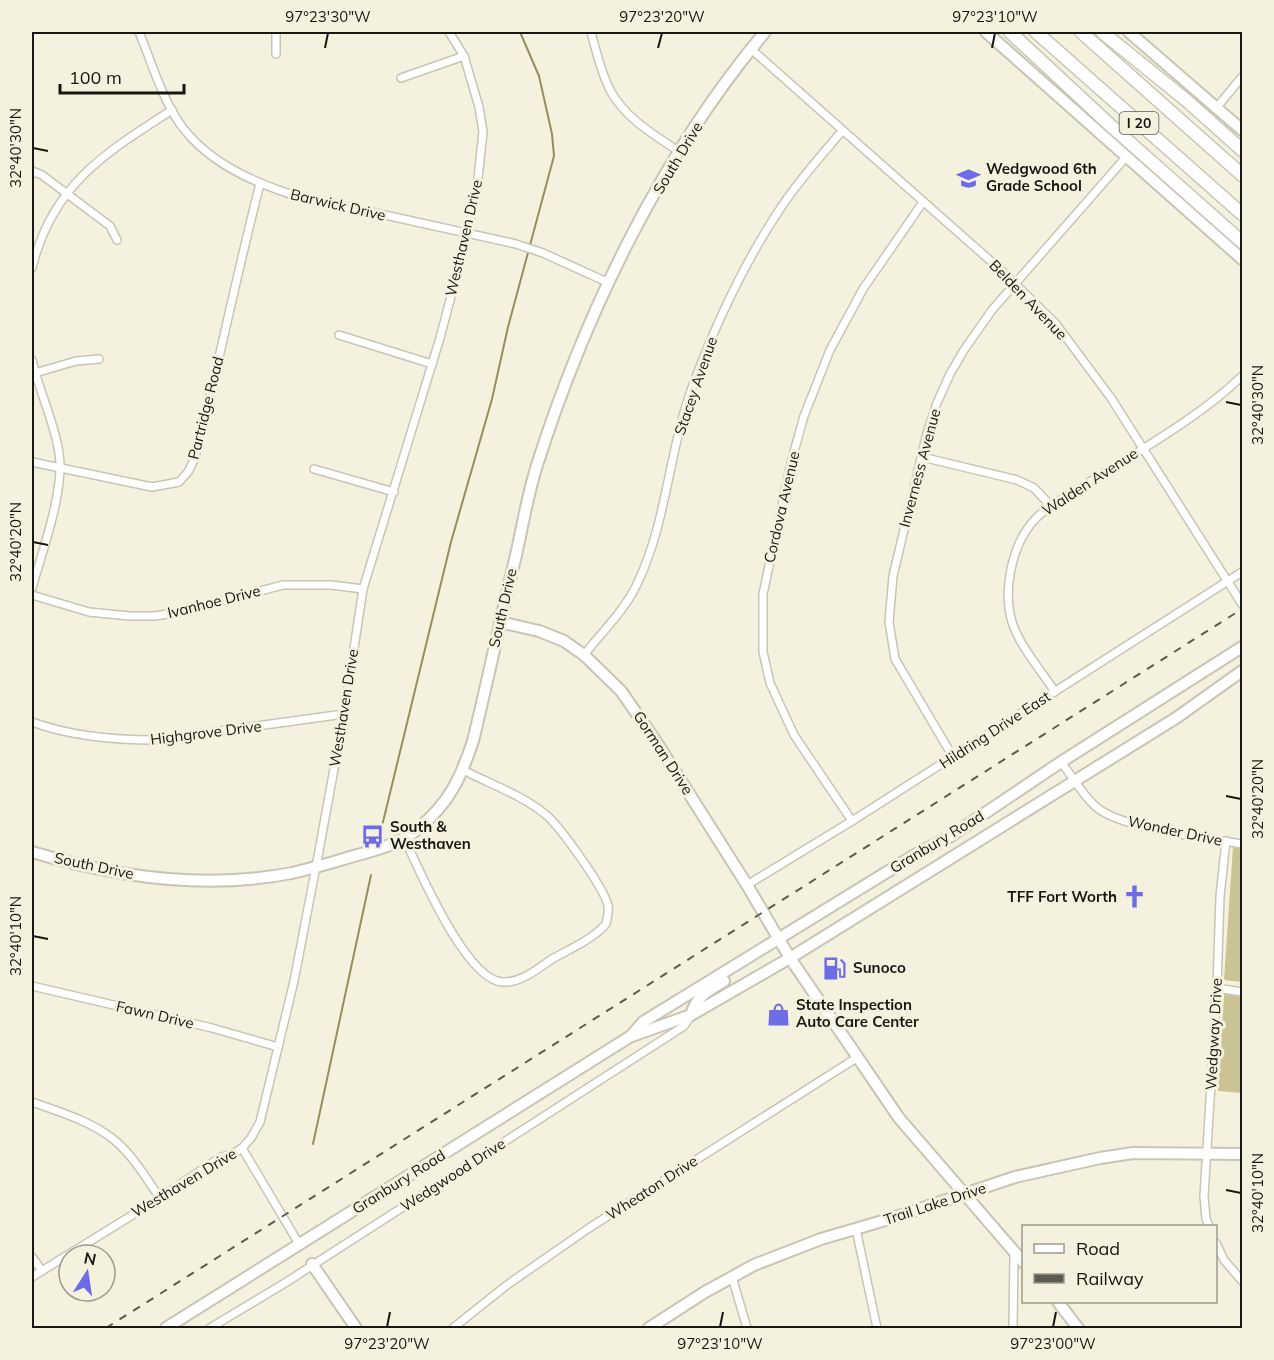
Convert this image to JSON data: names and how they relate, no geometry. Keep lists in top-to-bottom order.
{
  "streets": {
    "highway": ["I 20"],
    "street": [
      "South Drive",
      "Barwick Drive",
      "Westhaven Drive",
      "Belden Avenue",
      "Stacey Avenue",
      "Partridge Road",
      "Inverness Avenue",
      "Walden Avenue",
      "Cordova Avenue",
      "Ivanhoe Drive",
      "Hildring Drive East",
      "Highgrove Drive",
      "Gorman Drive",
      "Wonder Drive",
      "Granbury Road",
      "Fawn Drive",
      "Wedgway Drive",
      "Wedgwood Drive",
      "Wheaton Drive",
      "Trail Lake Drive"
    ]
  },
  "crossings": [
    ["South Drive", "Barwick Drive"],
    ["South Drive", "Westhaven Drive"],
    ["South Drive", "Belden Avenue"],
    ["South Drive", "Gorman Drive"],
    ["Barwick Drive", "Westhaven Drive"],
    ["Barwick Drive", "Partridge Road"],
    ["Westhaven Drive", "Ivanhoe Drive"],
    ["Westhaven Drive", "Highgrove Drive"],
    ["Westhaven Drive", "Fawn Drive"],
    ["Belden Avenue", "Stacey Avenue"],
    ["Belden Avenue", "Inverness Avenue"],
    ["Belden Avenue", "Walden Avenue"],
    ["Belden Avenue", "Cordova Avenue"],
    ["Belden Avenue", "Hildring Drive East"],
    ["Stacey Avenue", "Gorman Drive"],
    ["Inverness Avenue", "Hildring Drive East"],
    ["Walden Avenue", "Hildring Drive East"],
    ["Cordova Avenue", "Hildring Drive East"],
    ["Hildring Drive East", "Gorman Drive"],
    ["Gorman Drive", "Granbury Road"],
    ["Gorman Drive", "Wheaton Drive"],
    ["Gorman Drive", "Trail Lake Drive"],
    ["Wonder Drive", "Granbury Road"],
    ["Wonder Drive", "Wedgway Drive"],
    ["Granbury Road", "Wedgwood Drive"],
    ["Wedgway Drive", "Trail Lake Drive"]
  ],
  "places": {
    "school or university": ["Wedgwood 6th Grade School"],
    "bus stop": ["South & Westhaven"],
    "church": ["TFF Fort Worth"],
    "fuel station": ["Sunoco"],
    "shop": ["State Inspection Auto Care Center"]
  },
  "legend": ["Road", "Railway"],
  "scale_bar": "100 m",
  "north": "top",
  "coordinates": [
    "97°23'30\"W",
    "97°23'20\"W",
    "97°23'10\"W",
    "32°40'30\"N",
    "32°40'20\"N",
    "32°40'10\"N",
    "97°23'00\"W"
  ]
}
